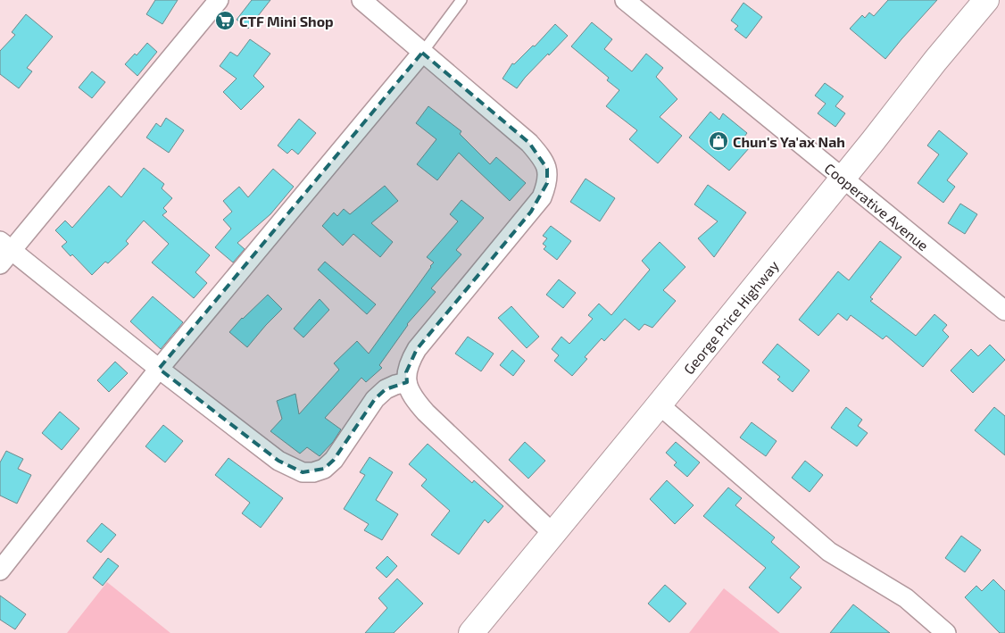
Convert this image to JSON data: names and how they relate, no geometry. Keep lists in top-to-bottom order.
{
  "streets": {
    "highway": ["George Price Highway"],
    "street": ["Cooperative Avenue"]
  },
  "crossings": [
    ["Cooperative Avenue", "George Price Highway"]
  ],
  "places": {
    "supermarket": ["CTF Mini Shop"],
    "shop": ["Chun's Ya'ax Nah"]
  }
}
